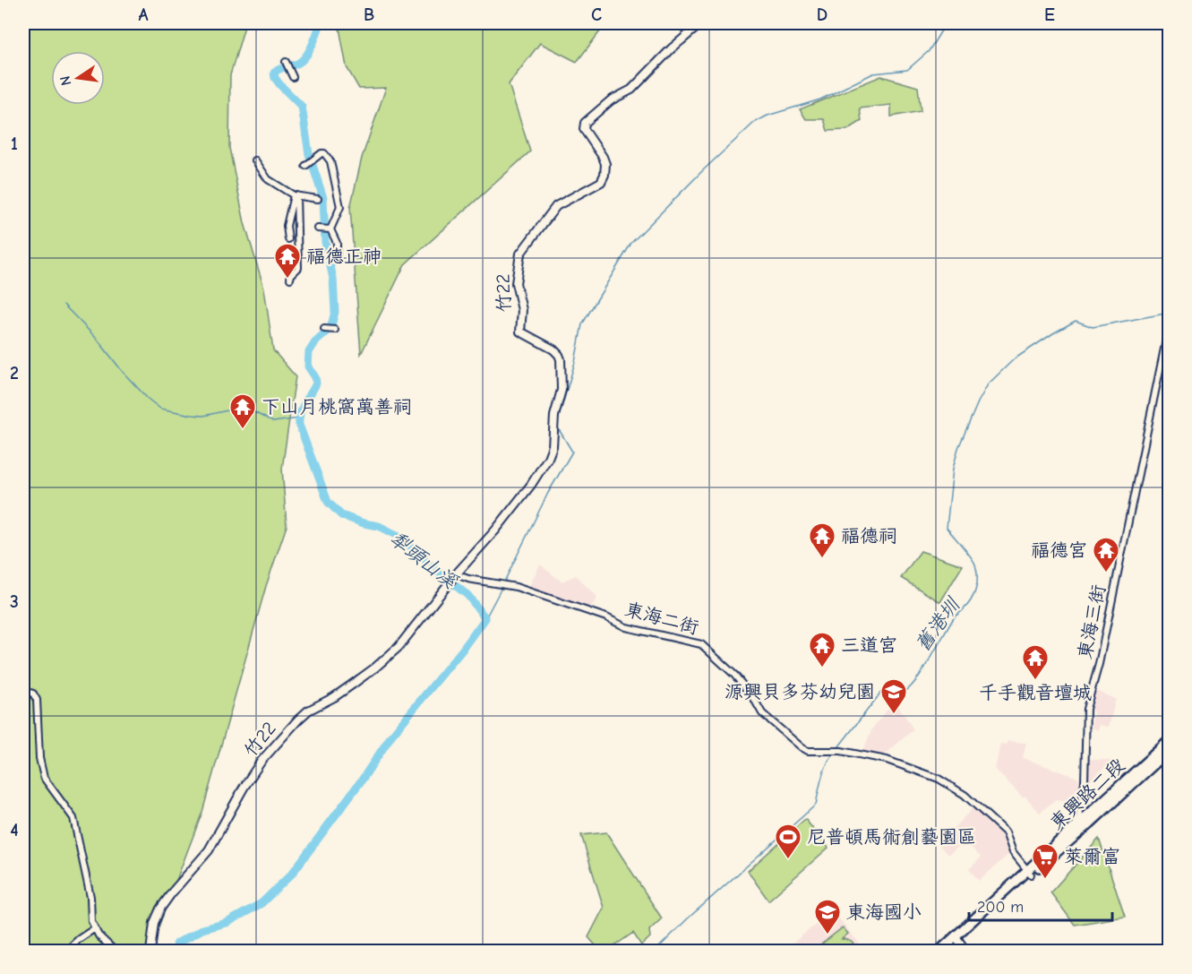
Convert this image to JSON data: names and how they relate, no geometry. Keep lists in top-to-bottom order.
{
  "streets": {
    "main road": ["東興路二段"],
    "street": ["竹22", "東海二街", "東海三街"]
  },
  "crossings": [
    ["竹22", "東海二街"],
    ["東海二街", "東興路二段"],
    ["東海三街", "東興路二段"]
  ],
  "water": ["犁頭山溪", "舊港圳"],
  "places": {
    "temple": [
      "福德正神",
      "下山月桃窩萬善祠",
      "福德祠",
      "福德宮",
      "三道宮",
      "千手觀音壇城"
    ],
    "school or university": ["源興貝多芬幼兒園", "東海國小"],
    "sports": ["尼普頓馬術創藝園區"],
    "supermarket": ["萊爾富"]
  },
  "scale_bar": "200 m",
  "north": "left",
  "grid": {
    "columns": [
      "A",
      "B",
      "C",
      "D",
      "E"
    ],
    "rows": [
      "1",
      "2",
      "3",
      "4"
    ]
  }
}
